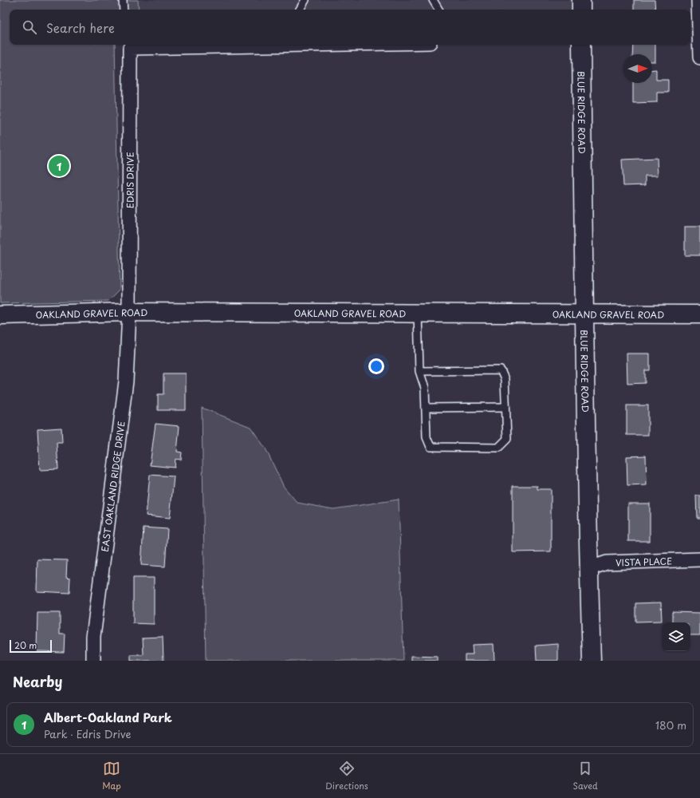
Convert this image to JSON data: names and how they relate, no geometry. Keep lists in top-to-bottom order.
{
  "streets": {
    "street": [
      "BLUE RIDGE ROAD",
      "EDRIS DRIVE",
      "OAKLAND GRAVEL ROAD",
      "EAST OAKLAND RIDGE DRIVE",
      "VISTA PLACE"
    ]
  },
  "crossings": [
    ["BLUE RIDGE ROAD", "OAKLAND GRAVEL ROAD"],
    ["BLUE RIDGE ROAD", "VISTA PLACE"],
    ["EDRIS DRIVE", "OAKLAND GRAVEL ROAD"],
    ["EDRIS DRIVE", "EAST OAKLAND RIDGE DRIVE"],
    ["OAKLAND GRAVEL ROAD", "EAST OAKLAND RIDGE DRIVE"]
  ],
  "scale_bar": "20 m",
  "north": "right",
  "page": {
    "search": "Search here",
    "pins": "1",
    "scale": "20 m",
    "heading": "Nearby",
    "list": [
      {
        "mark": "1",
        "name": "Albert-Oakland Park",
        "note": "Park · Edris Drive",
        "value": "180 m"
      }
    ],
    "nav": ["Map", "Directions", "Saved"]
  }
}
